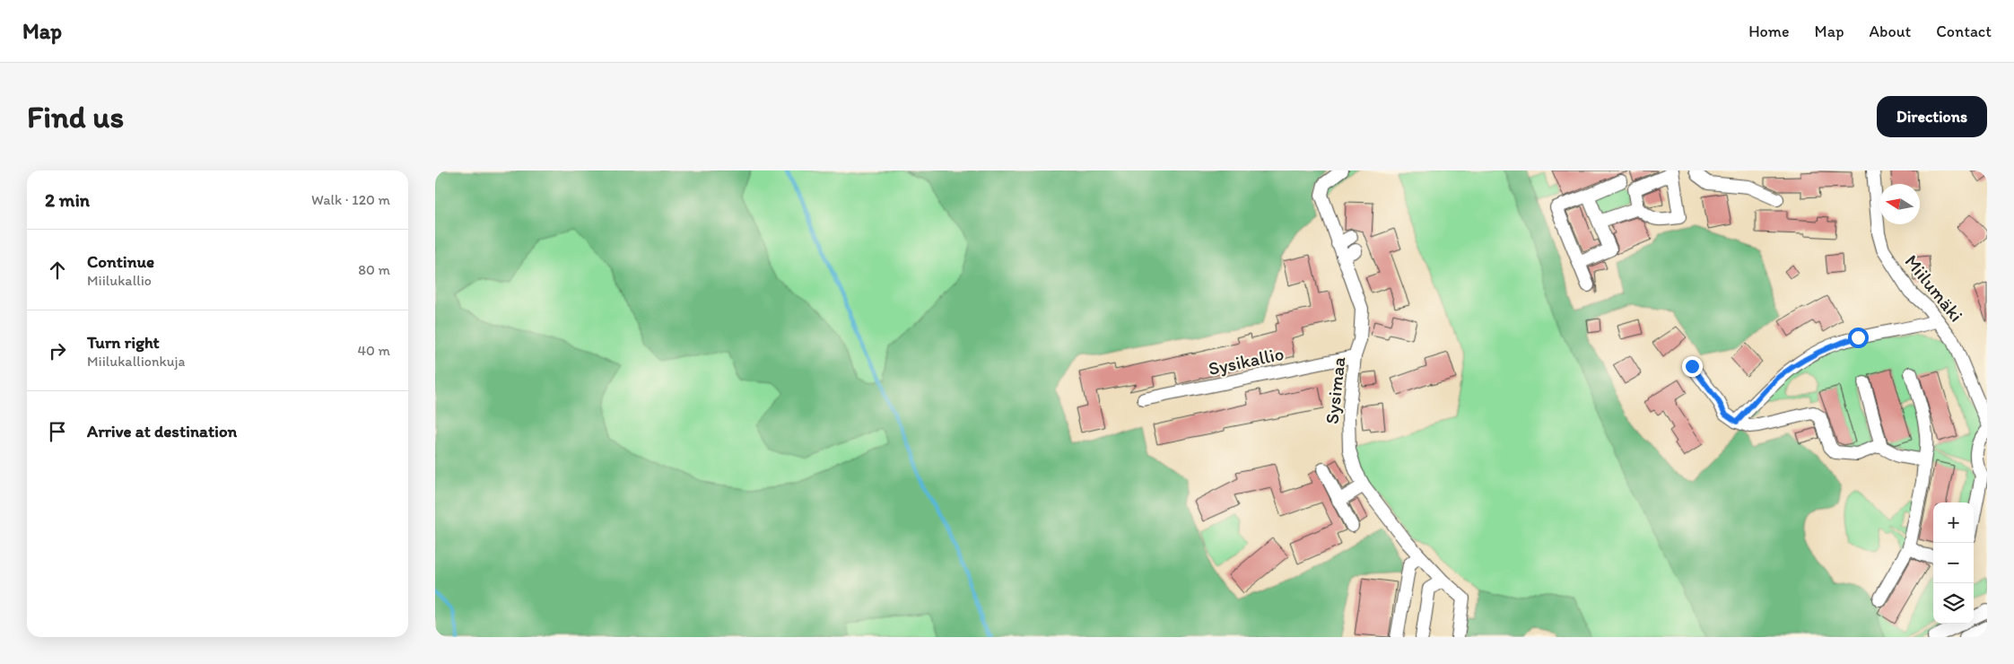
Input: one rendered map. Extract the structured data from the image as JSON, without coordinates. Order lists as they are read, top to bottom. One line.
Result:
{"streets":{"street":["Miilumäki","Sysikallio","Sysimaa"]},"crossings":[["Sysikallio","Sysimaa"]],"north":"left","page":{"header":"Map","nav":["Home","Map","About","Contact"],"buttons":"Directions","title":"Find us","heading":["2 min","Walk · 120 m"],"list":[["Continue","Miilukallio","80 m"],["Turn right","Miilukallionkuja","40 m"],"Arrive at destination"],"map_buttons":["+","−"]}}
